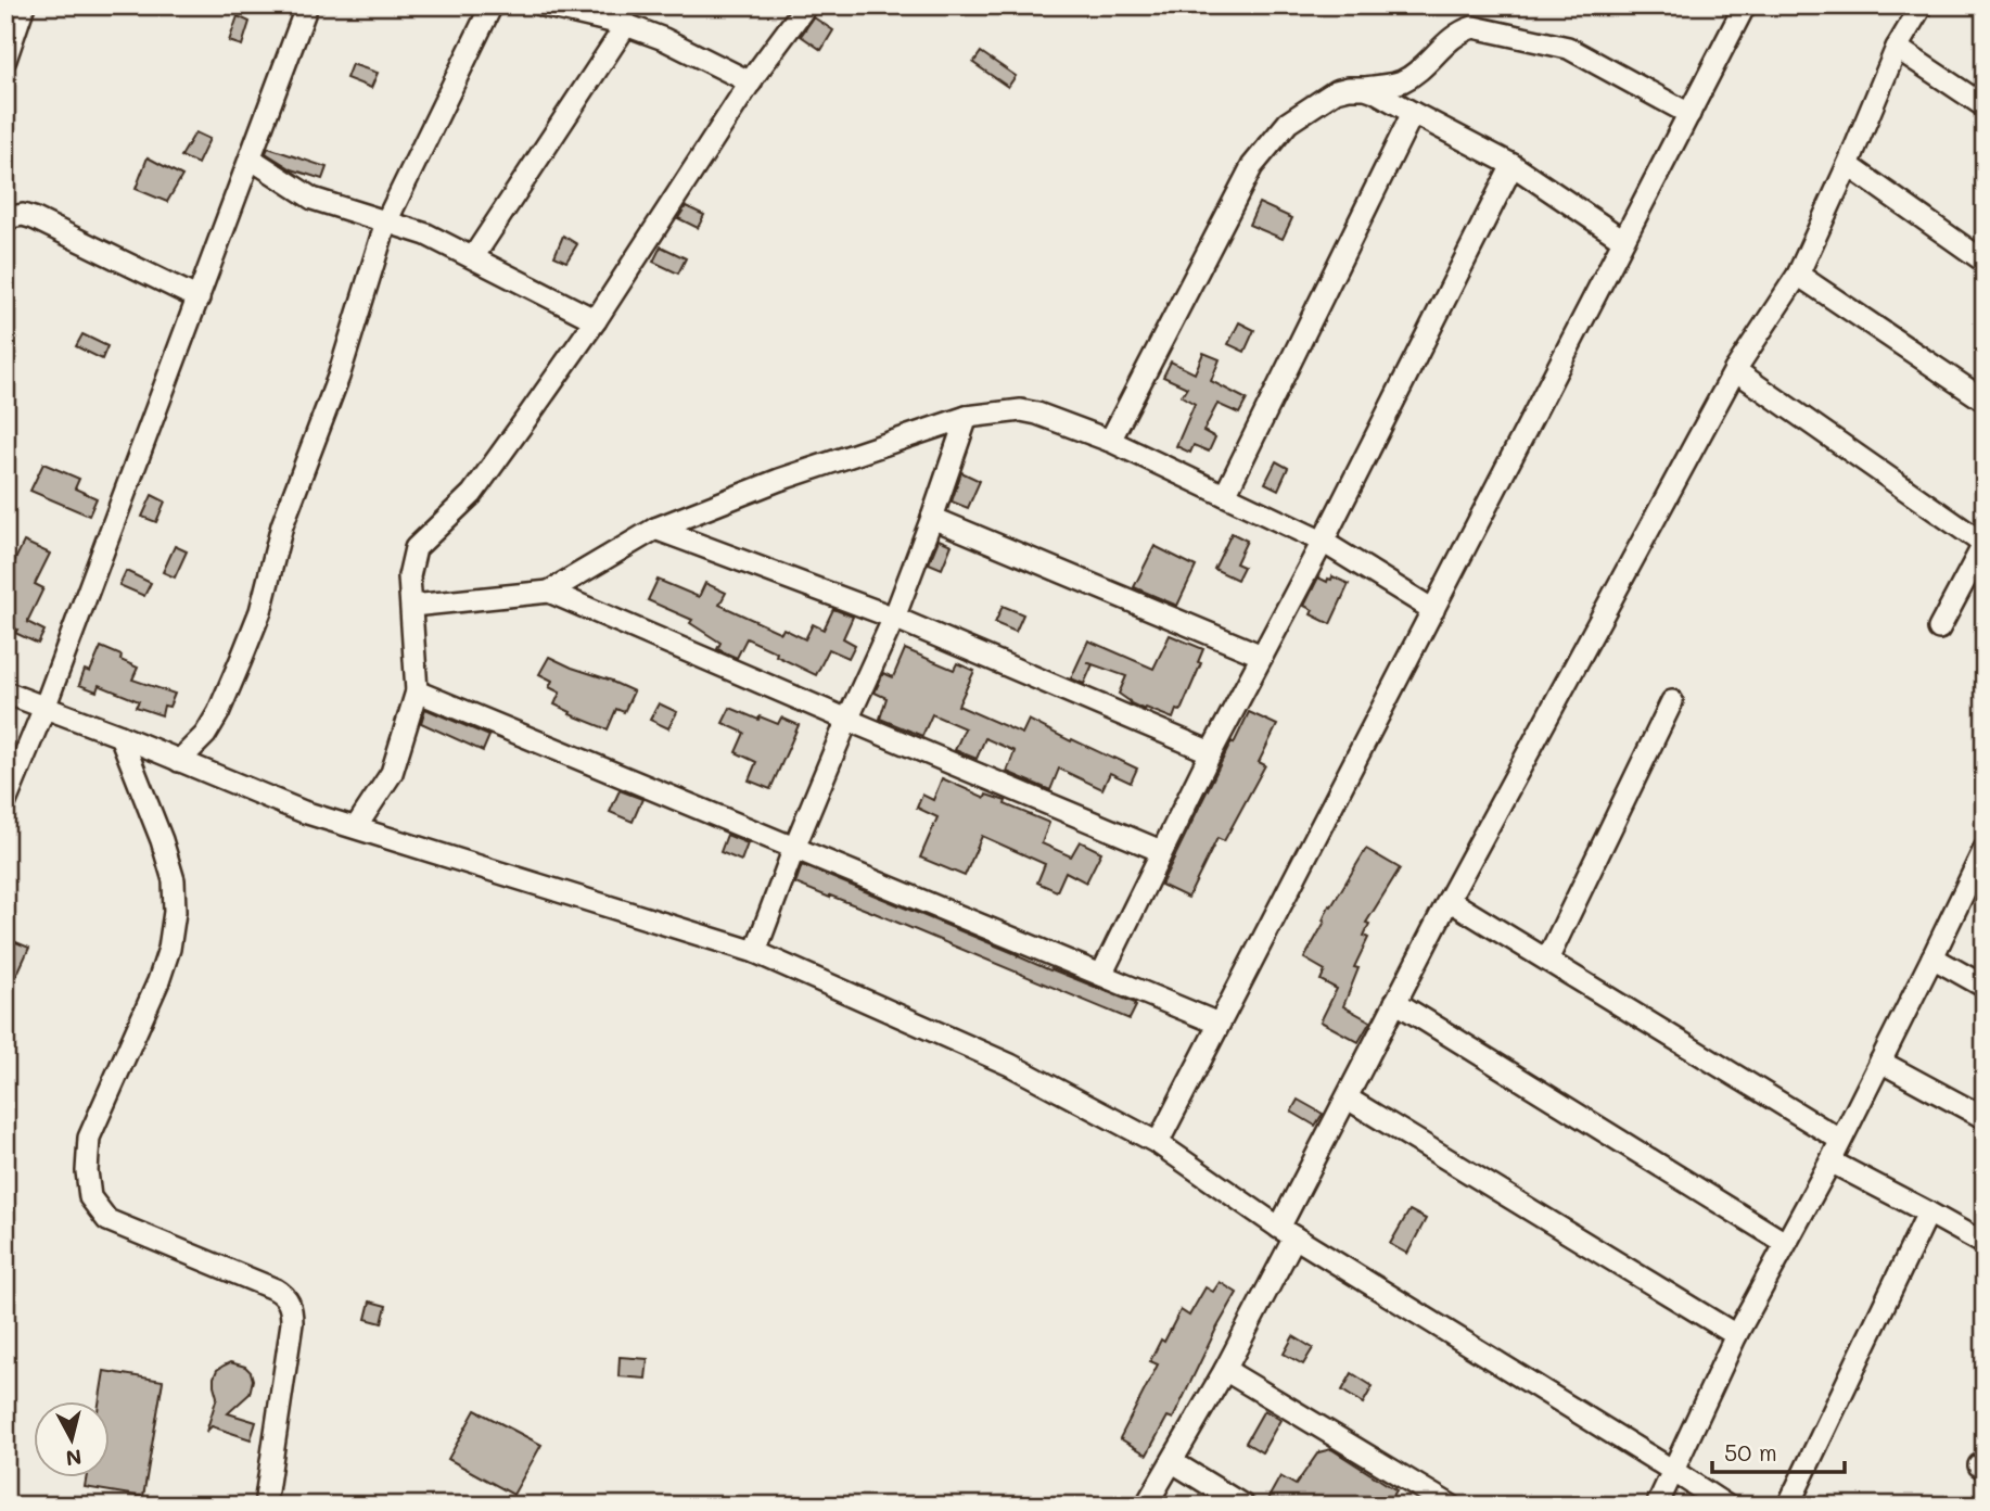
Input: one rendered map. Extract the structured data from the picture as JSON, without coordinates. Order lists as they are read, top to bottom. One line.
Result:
{"scale_bar":"50 m","north":"bottom"}
